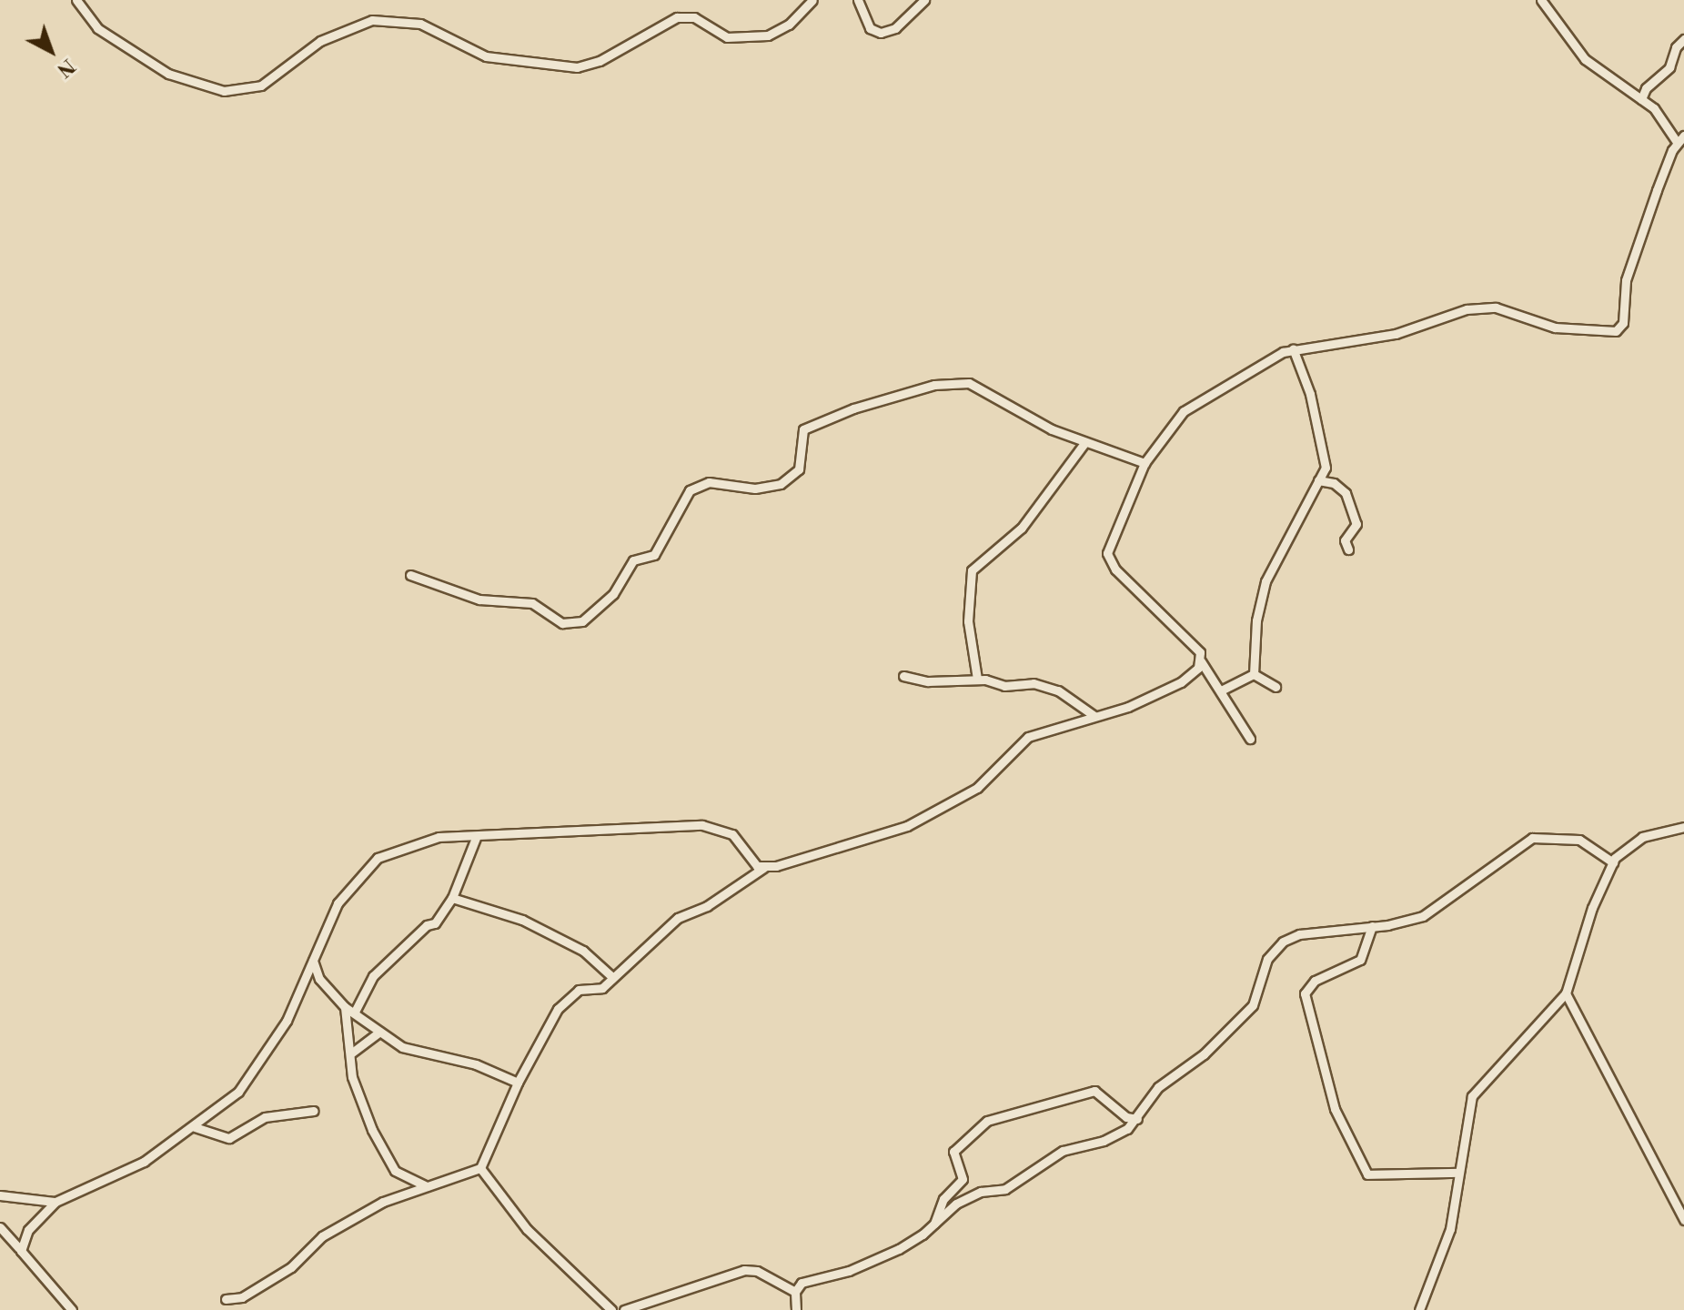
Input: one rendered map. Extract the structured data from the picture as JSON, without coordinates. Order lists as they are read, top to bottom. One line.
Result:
{"north":"bottom right"}
